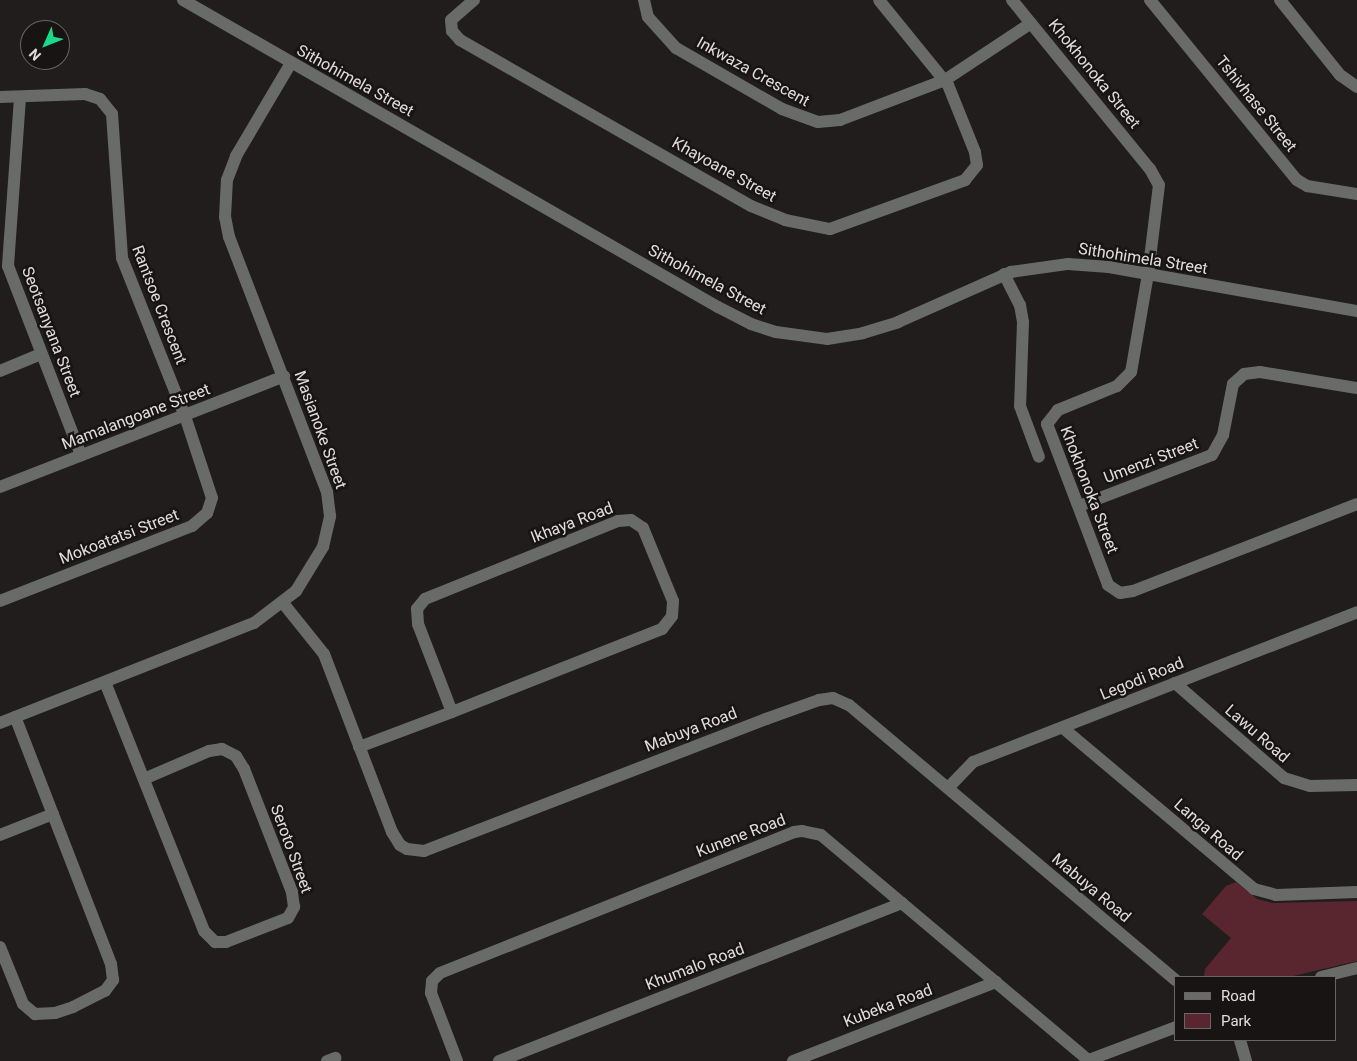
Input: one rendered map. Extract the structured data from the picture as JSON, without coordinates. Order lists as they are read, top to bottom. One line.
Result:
{"streets":{"street":["Inkwaza Crescent","Khokhonoka Street","Sithohimela Street","Tshivhase Street","Khayoane Street","Rantsoe Crescent","Seotsanyana Street","Mamalangoane Street","Masianoke Street","Umenzi Street","Ikhaya Road","Mokoatatsi Street","Legodi Road","Mabuya Road","Lawu Road","Langa Road","Kunene Road","Seroto Street","Khumalo Road","Kubeka Road"]},"crossings":[["Inkwaza Crescent","Khokhonoka Street"],["Inkwaza Crescent","Khayoane Street"],["Khokhonoka Street","Sithohimela Street"],["Khokhonoka Street","Umenzi Street"],["Sithohimela Street","Masianoke Street"],["Rantsoe Crescent","Seotsanyana Street"],["Rantsoe Crescent","Mamalangoane Street"],["Rantsoe Crescent","Mokoatatsi Street"],["Seotsanyana Street","Mamalangoane Street"],["Mamalangoane Street","Masianoke Street"],["Mamalangoane Street","Mokoatatsi Street"],["Masianoke Street","Mabuya Road"],["Masianoke Street","Seroto Street"],["Ikhaya Road","Mabuya Road"],["Legodi Road","Mabuya Road"],["Legodi Road","Lawu Road"],["Legodi Road","Langa Road"],["Kunene Road","Khumalo Road"],["Kunene Road","Kubeka Road"]],"legend":["Road","Park"],"north":"bottom left"}
